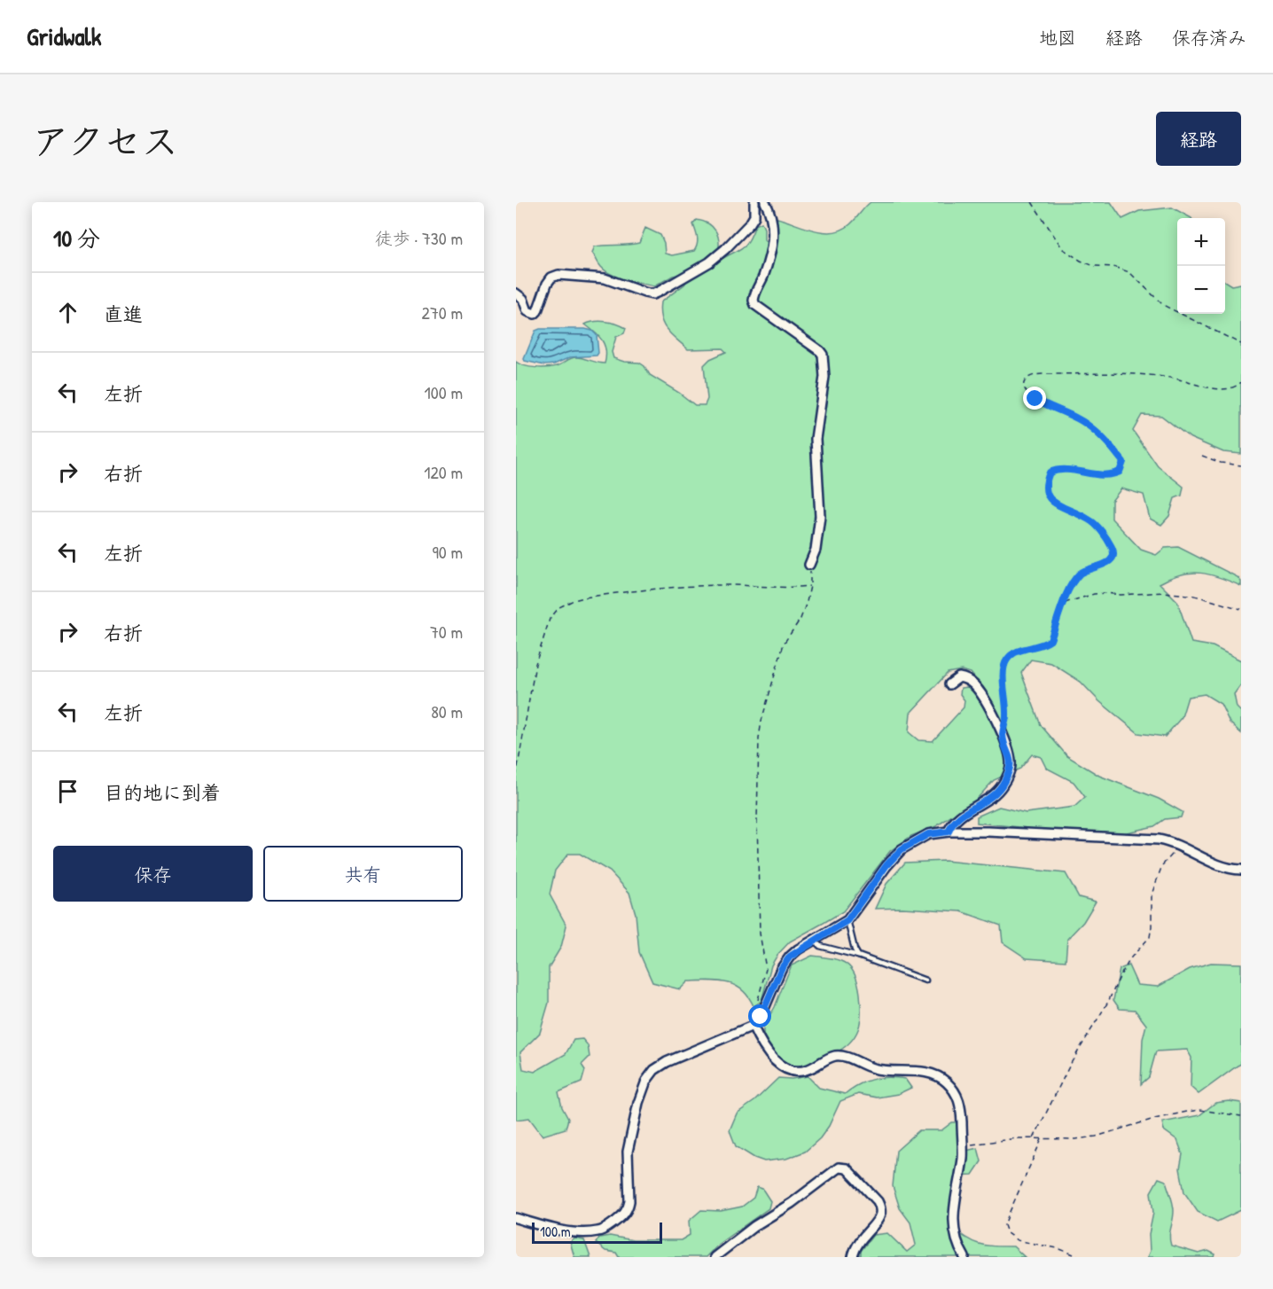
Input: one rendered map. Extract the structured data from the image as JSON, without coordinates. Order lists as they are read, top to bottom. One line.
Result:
{"scale_bar":"100 m","page":{"header":"Gridwalk","nav":["地図","経路","保存済み"],"title":"アクセス","buttons":["経路",["保存","共有"]],"heading":["10 分","徒歩 · 730 m"],"map_buttons":["+","−"],"list":[["直進","270 m"],["左折","100 m"],["右折","120 m"],["左折","90 m"],["右折","70 m"],["左折","80 m"],"目的地に到着"],"scale":"100 m"}}
